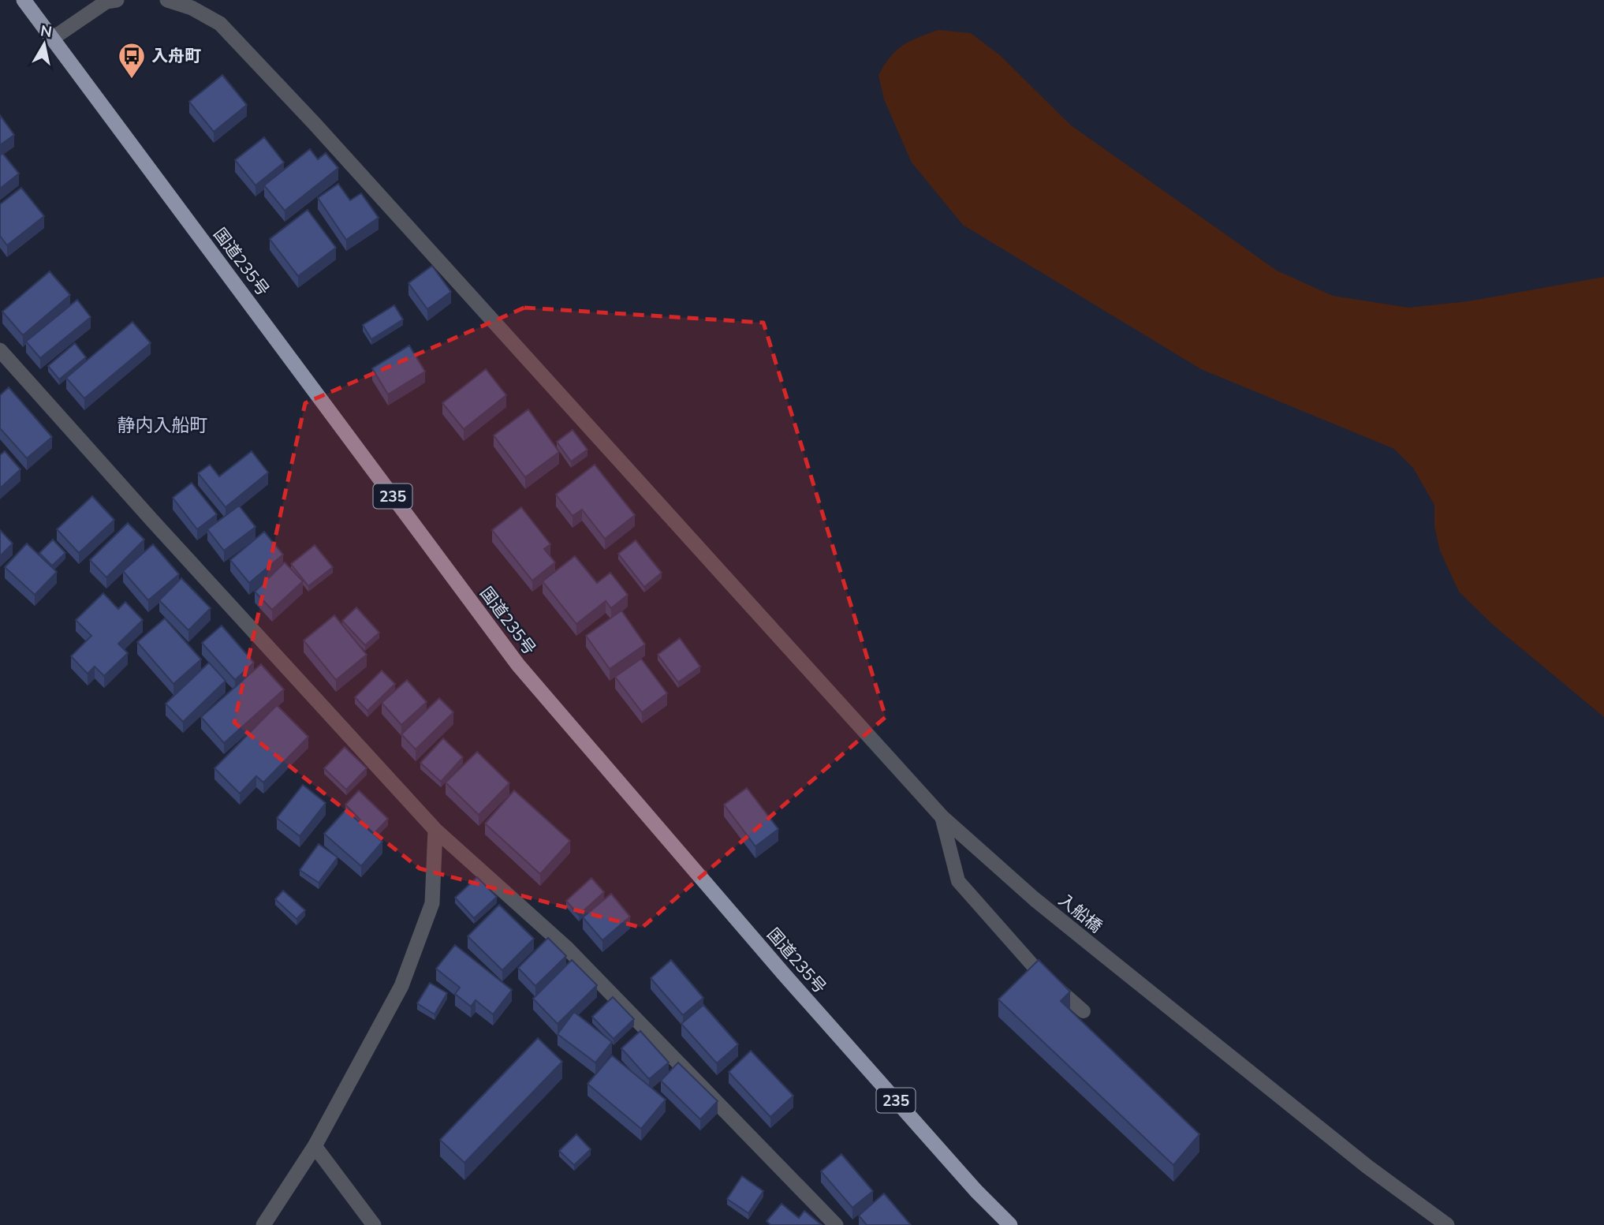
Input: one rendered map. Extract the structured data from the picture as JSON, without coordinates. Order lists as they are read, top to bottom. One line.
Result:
{"streets":{"highway":["国道235号","235"],"street":["入船橋"]},"districts":["静内入船町"],"places":{"bus stop":["入舟町"]},"north":"top"}
